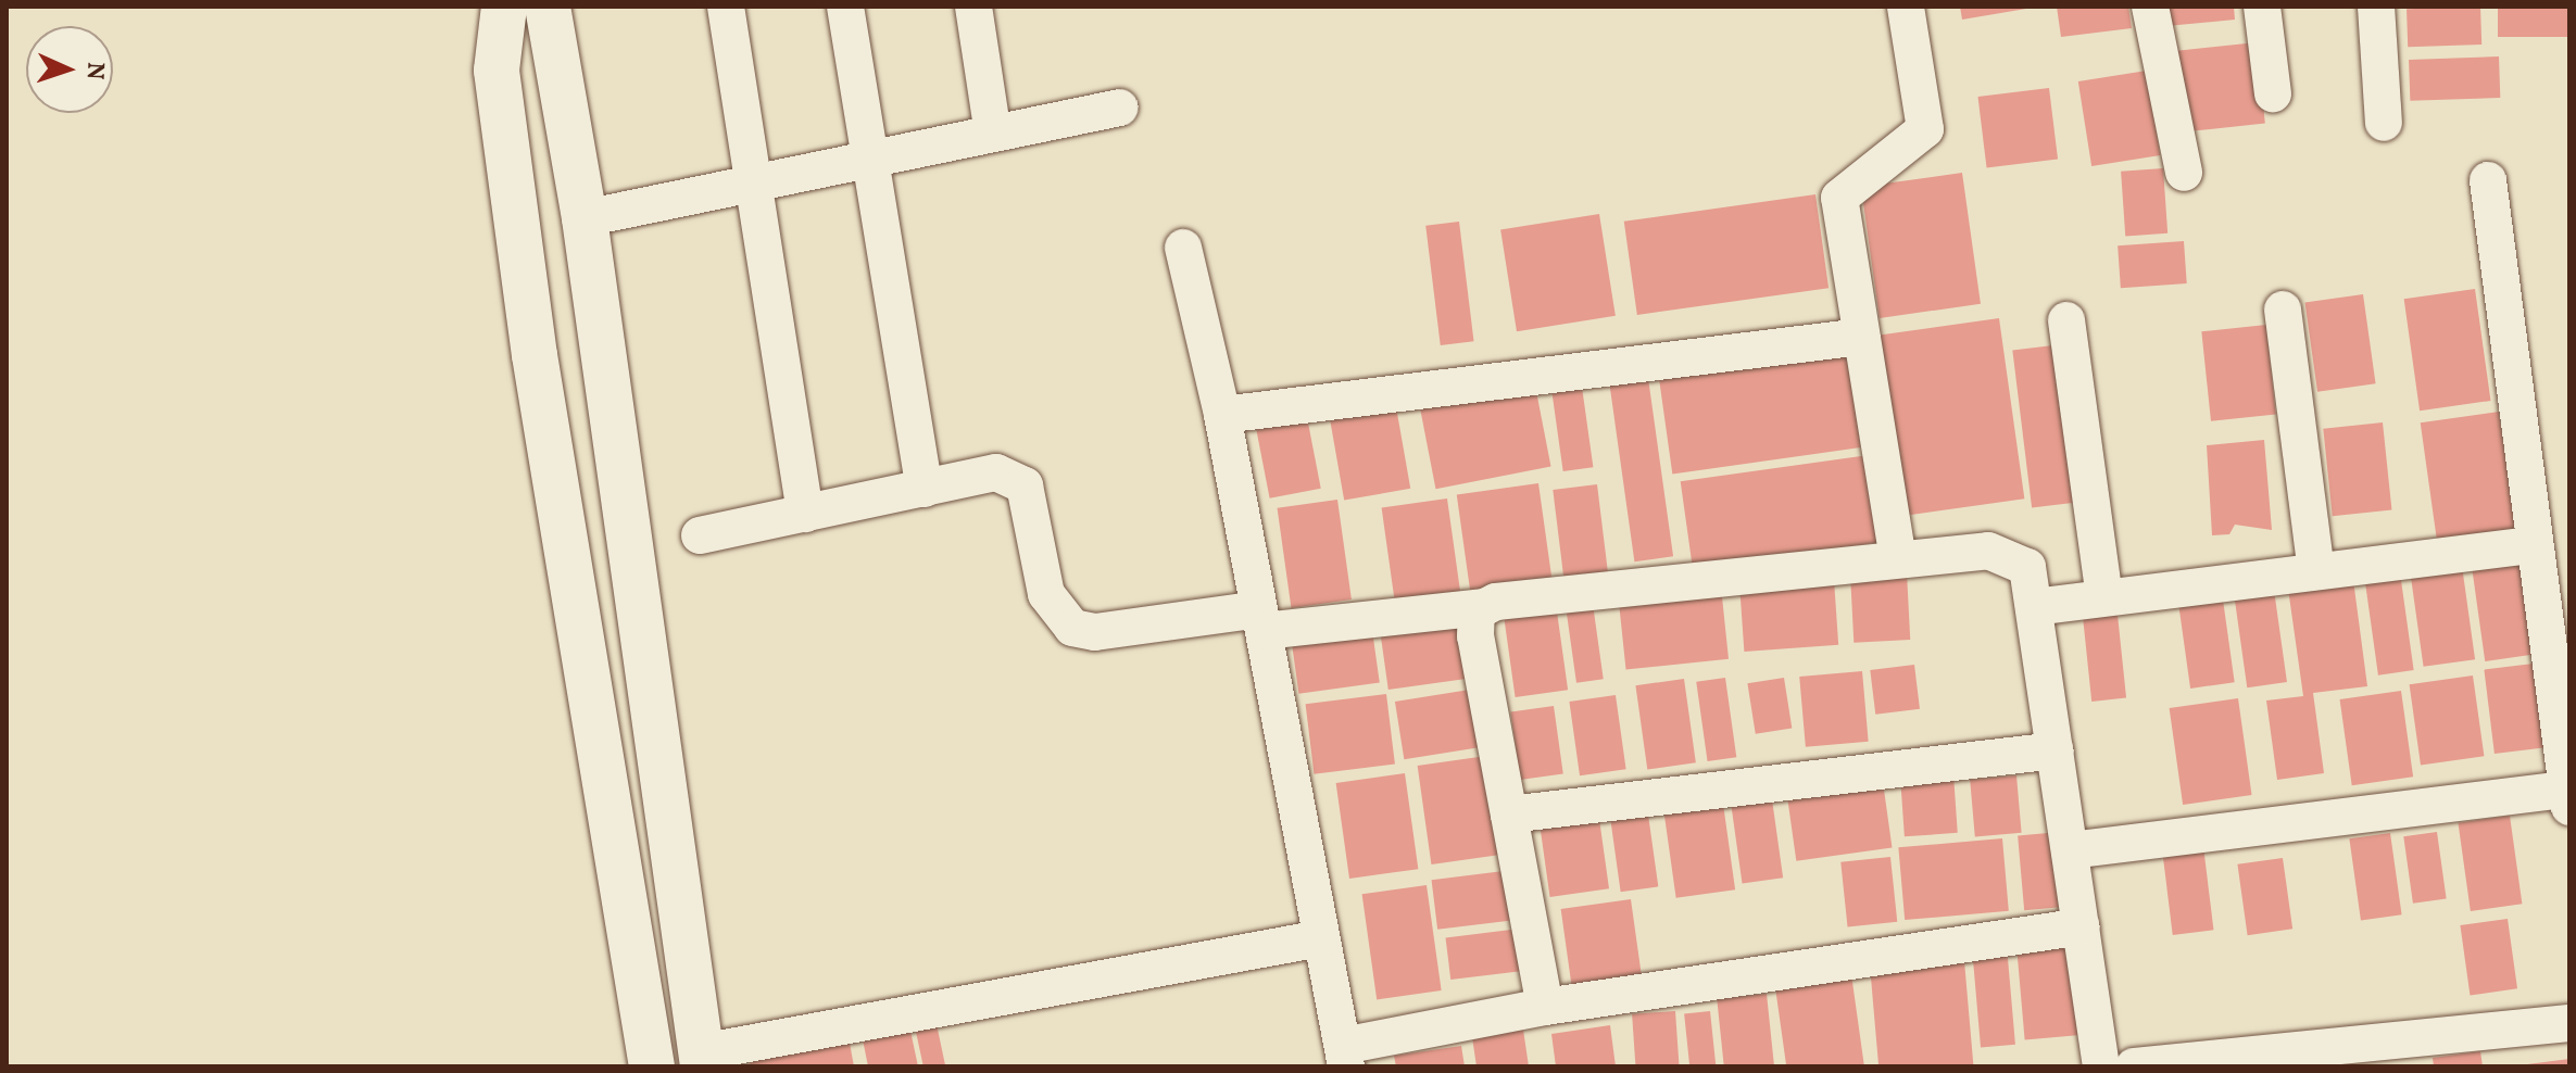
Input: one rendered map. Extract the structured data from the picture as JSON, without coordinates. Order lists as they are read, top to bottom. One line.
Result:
{"north":"right"}
